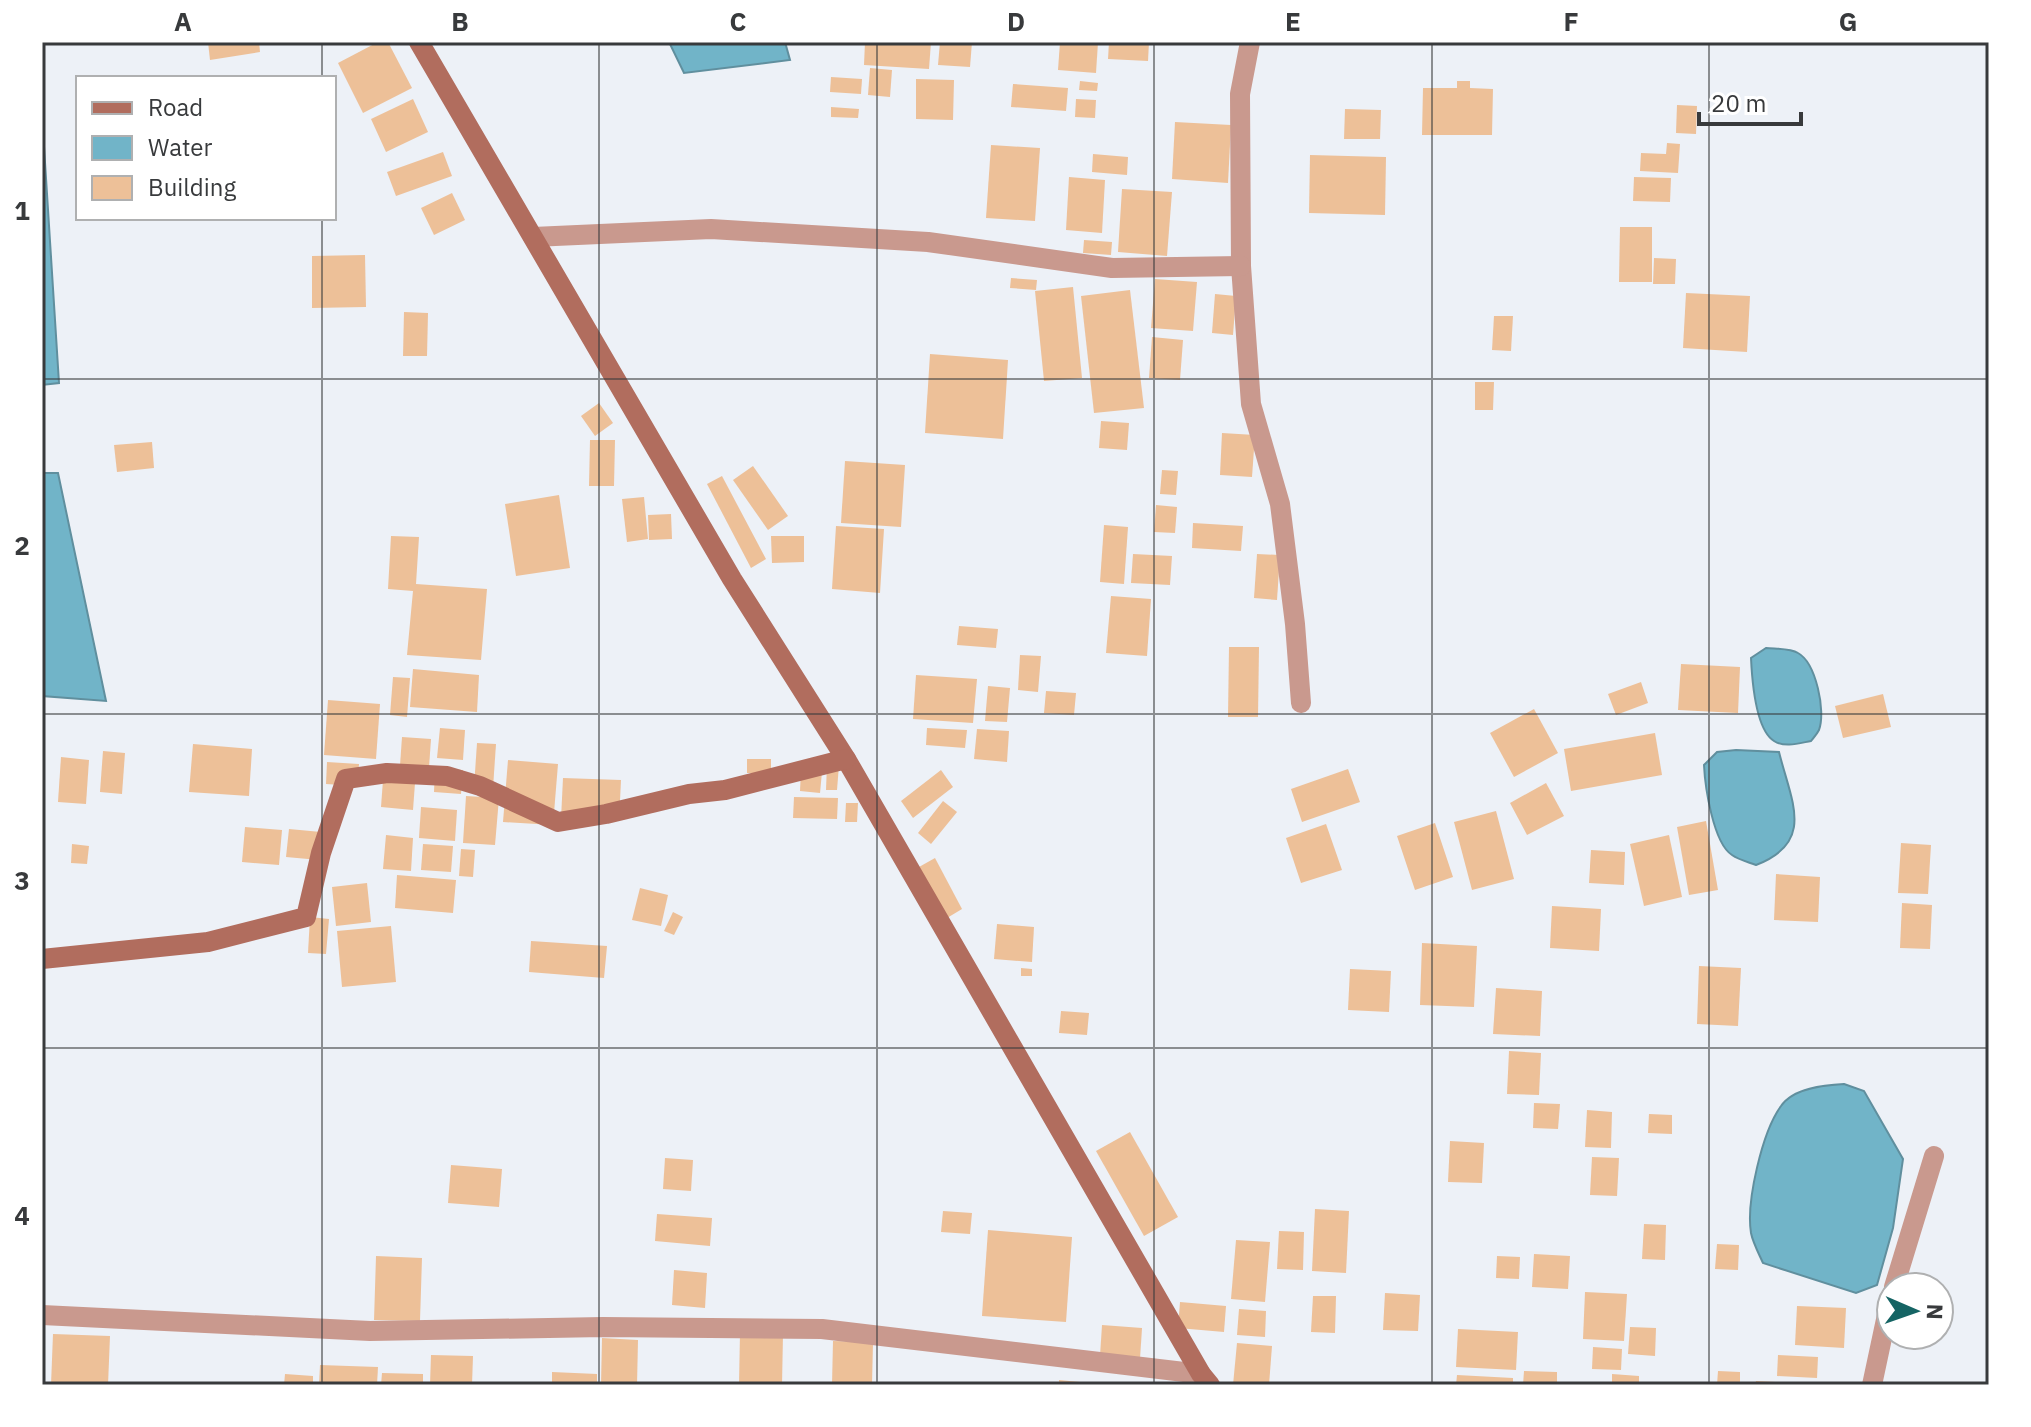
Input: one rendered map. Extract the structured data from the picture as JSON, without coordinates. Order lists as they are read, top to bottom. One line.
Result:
{"legend":["Road","Water","Building"],"scale_bar":"20 m","north":"right","grid":{"columns":["A","B","C","D","E","F","G"],"rows":["1","2","3","4"]}}
